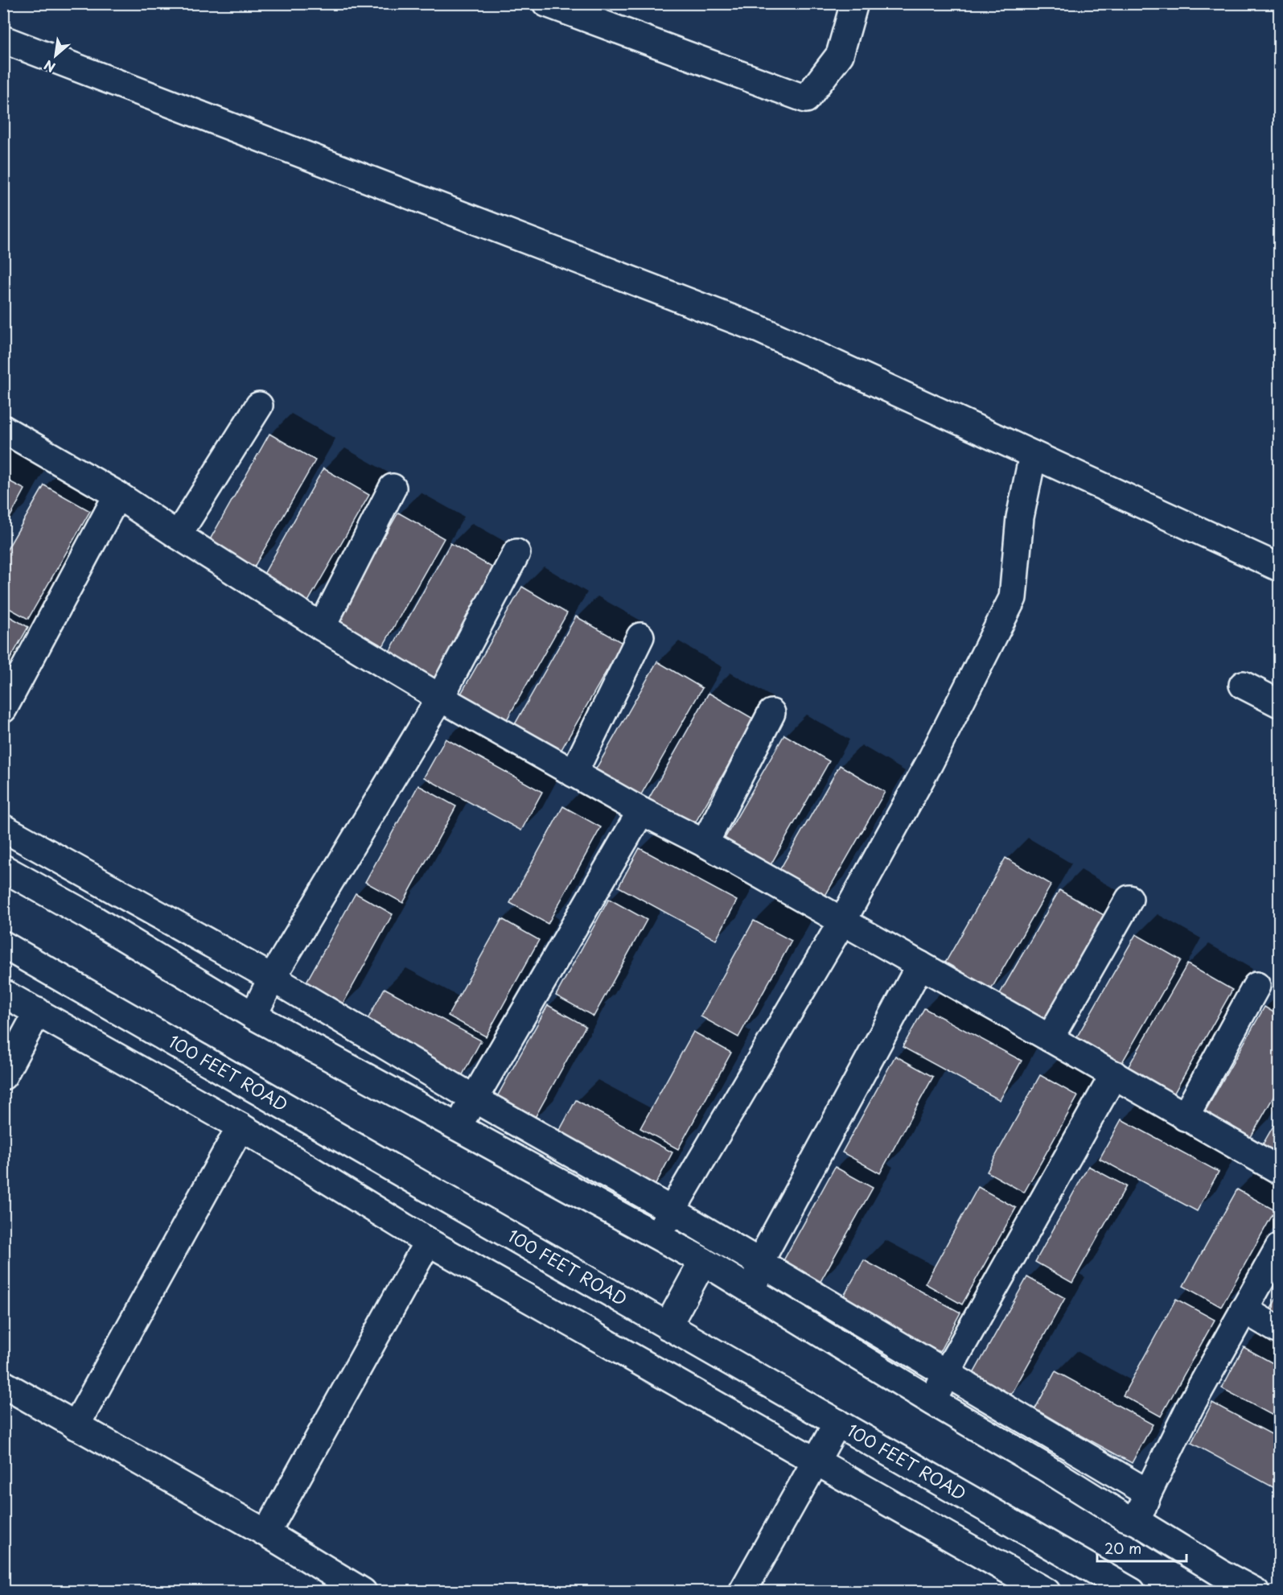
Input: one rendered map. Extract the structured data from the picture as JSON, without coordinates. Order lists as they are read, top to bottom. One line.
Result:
{"streets":{"street":["100 FEET ROAD"]},"scale_bar":"20 m","north":"bottom left"}
